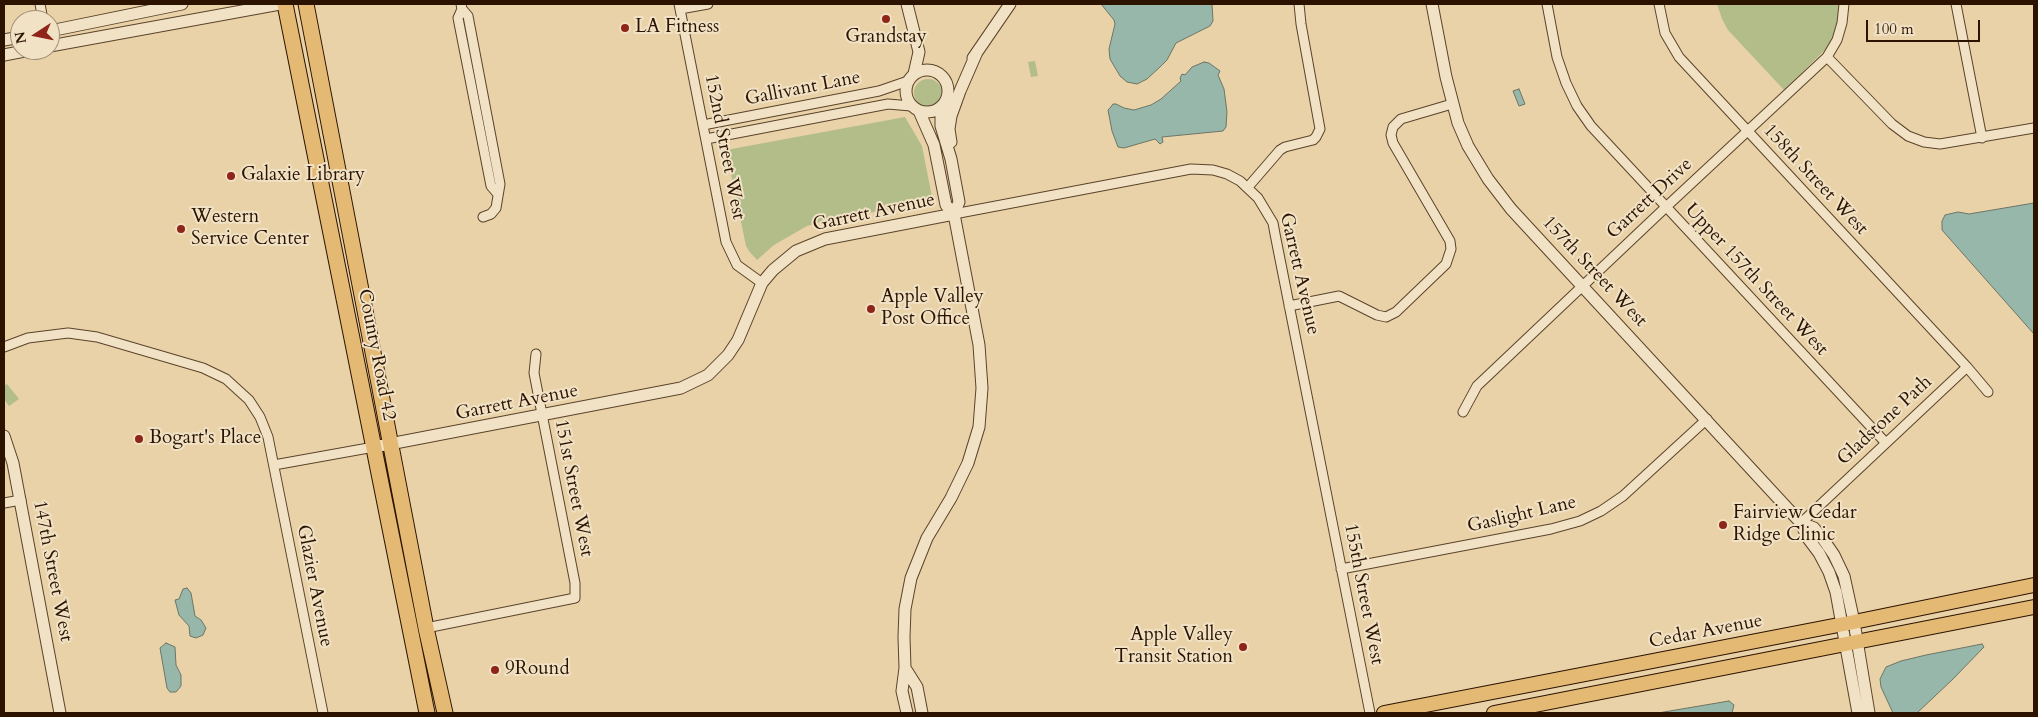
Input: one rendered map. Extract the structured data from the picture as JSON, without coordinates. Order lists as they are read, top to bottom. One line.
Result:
{"streets":{"highway":["County Road 42"],"main road":["Cedar Avenue"],"street":["Gallivant Lane","152nd Street West","158th Street West","Garrett Drive","Garrett Avenue","157th Street West","Upper 157th Street West","Gladstone Path","151st Street West","Gaslight Lane","147th Street West","Glazier Avenue","155th Street West"]},"crossings":[["Gallivant Lane","152nd Street West"],["152nd Street West","Garrett Avenue"],["158th Street West","Garrett Drive"],["158th Street West","Gladstone Path"],["Garrett Drive","157th Street West"],["Garrett Drive","Upper 157th Street West"],["Garrett Avenue","County Road 42"],["Garrett Avenue","151st Street West"],["Garrett Avenue","Glazier Avenue"],["Garrett Avenue","155th Street West"],["157th Street West","Gladstone Path"],["157th Street West","Gaslight Lane"],["157th Street West","Cedar Avenue"],["Upper 157th Street West","Gladstone Path"],["County Road 42","151st Street West"],["Gaslight Lane","155th Street West"]],"places":["Grandstay","LA Fitness","Galaxie Library","Western Service Center","Apple Valley Post Office","Bogart's Place","Fairview Cedar Ridge Clinic","Apple Valley Transit Station","9Round"],"scale_bar":"100 m","north":"left"}
